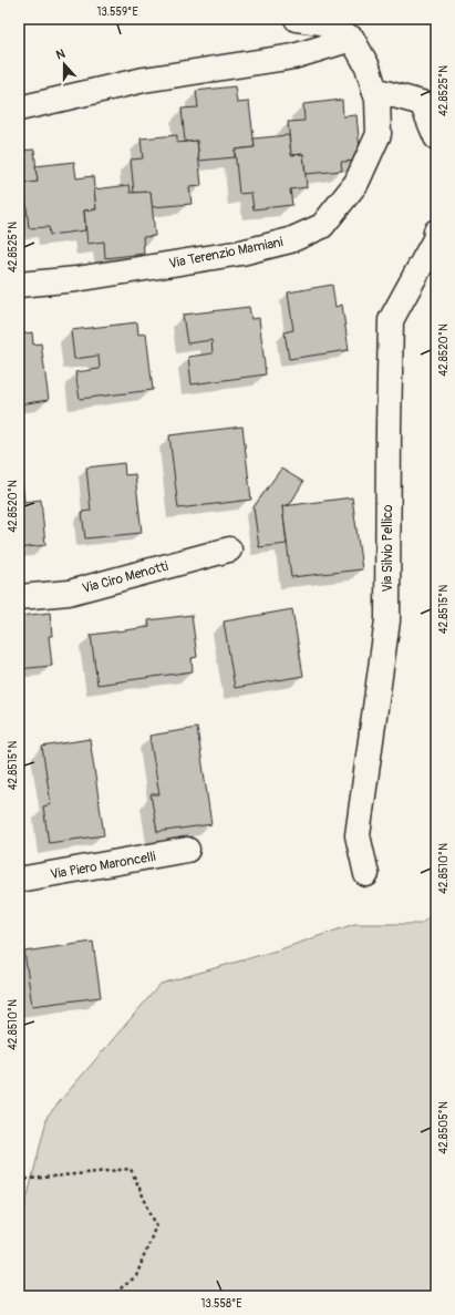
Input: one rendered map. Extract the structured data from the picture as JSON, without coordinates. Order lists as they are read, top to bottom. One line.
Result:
{"streets":{"street":["Via Terenzio Mamiani","Via Silvio Pellico","Via Ciro Menotti","Via Piero Maroncelli"]},"north":"top","coordinates":["13.559°E","42.8525°N","42.8520°N","42.8515°N","42.8510°N","42.8505°N","13.558°E"]}
